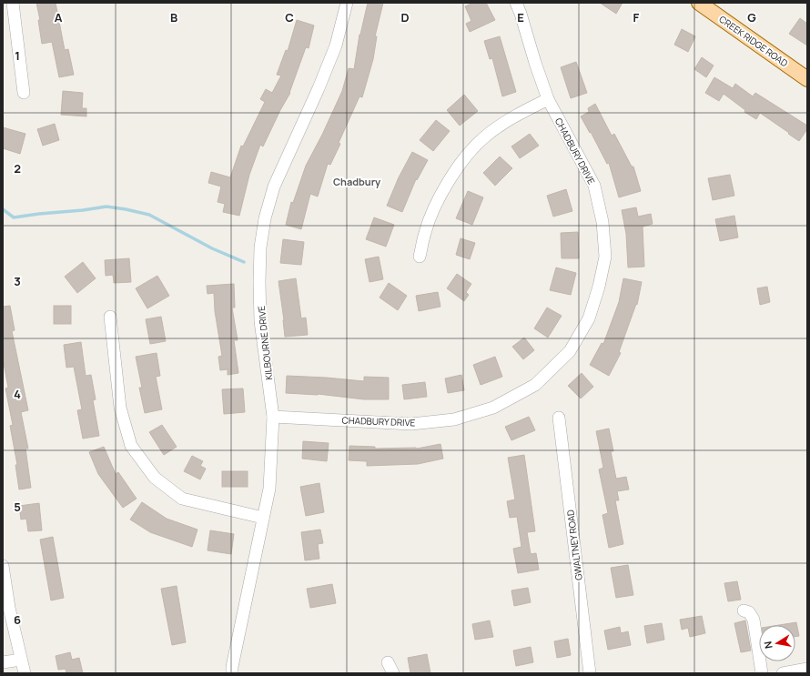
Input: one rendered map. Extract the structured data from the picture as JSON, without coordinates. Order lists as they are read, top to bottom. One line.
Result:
{"streets":{"main road":["CREEK RIDGE ROAD"],"street":["CHADBURY DRIVE","KILBOURNE DRIVE","GWALTNEY ROAD"]},"crossings":[["CHADBURY DRIVE","KILBOURNE DRIVE"]],"districts":["Chadbury"],"north":"left","grid":{"columns":["A","B","C","D","E","F","G"],"rows":["1","2","3","4","5","6"]}}
